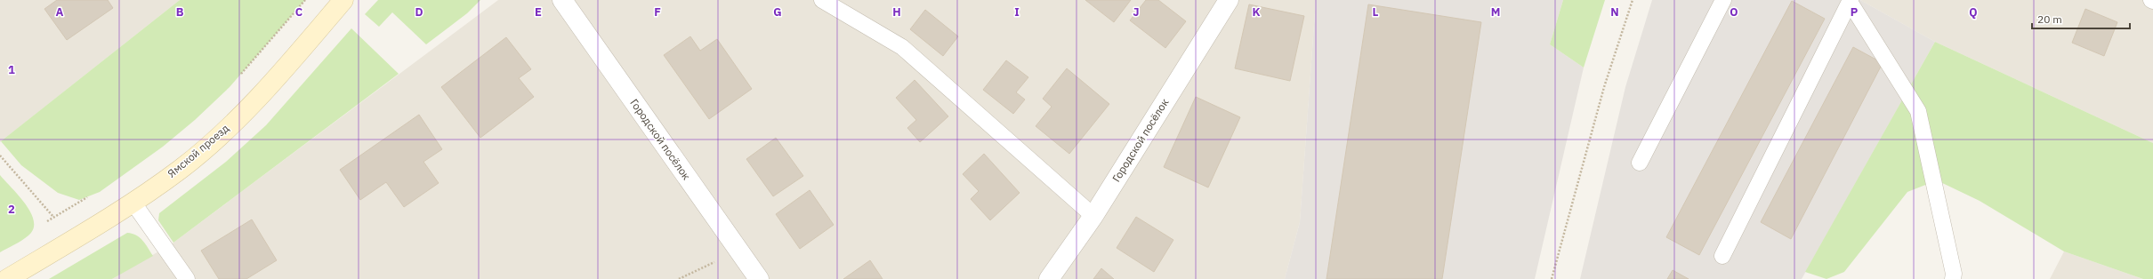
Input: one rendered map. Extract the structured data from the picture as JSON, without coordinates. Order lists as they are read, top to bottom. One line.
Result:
{"streets":{"main road":["Ямской проезд"],"street":["Городской посёлок"]},"scale_bar":"20 m","grid":{"columns":["A","B","C","D","E","F","G","H","I","J","K","L","M","N","O","P","Q"],"rows":["1","2"]}}
